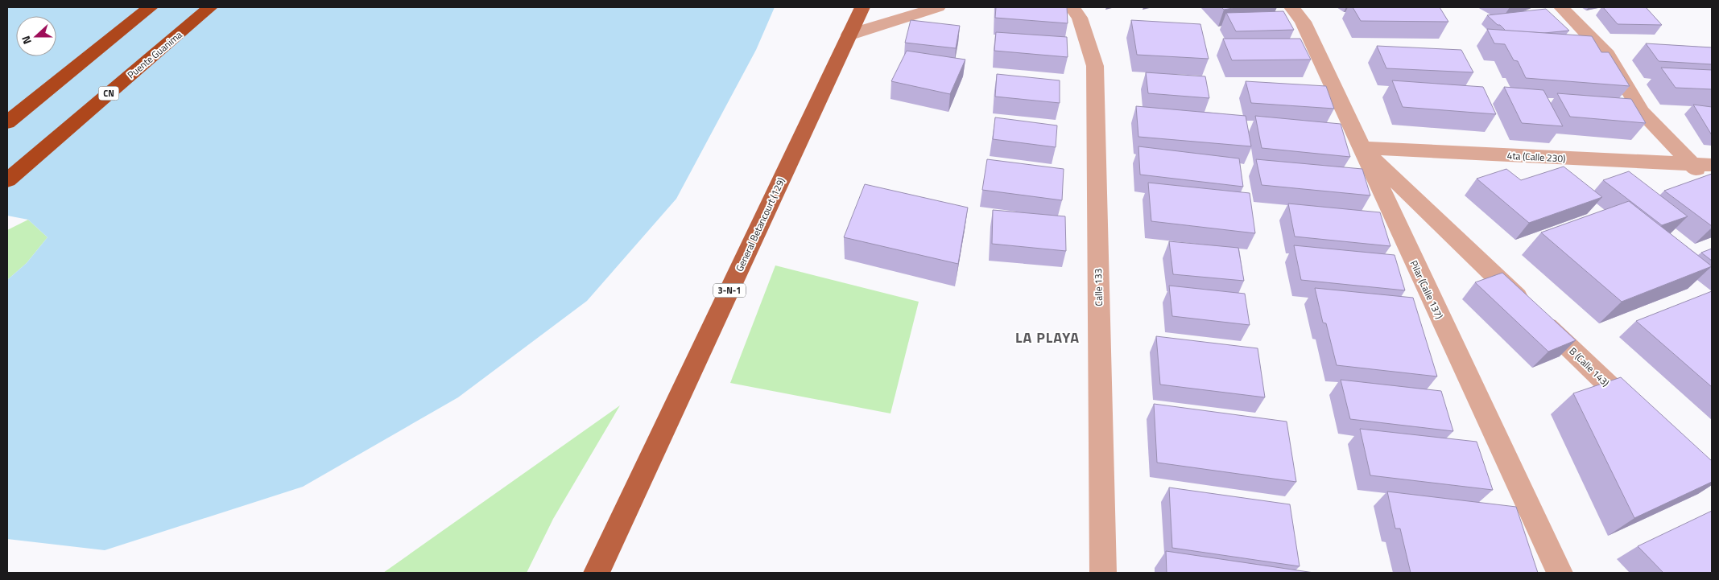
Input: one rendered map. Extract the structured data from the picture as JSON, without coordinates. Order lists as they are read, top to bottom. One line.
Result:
{"streets":{"highway":["Puente Guanima","CN"],"main road":["General Betancourt (129)","3-N-1"],"street":["4ta (Calle 230)","Calle 133","Pilar (Calle 137)","B (Calle 143)"]},"crossings":[["4ta (Calle 230)","Pilar (Calle 137)"],["4ta (Calle 230)","B (Calle 143)"],["Pilar (Calle 137)","B (Calle 143)"]],"districts":["LA PLAYA"],"north":"left"}
